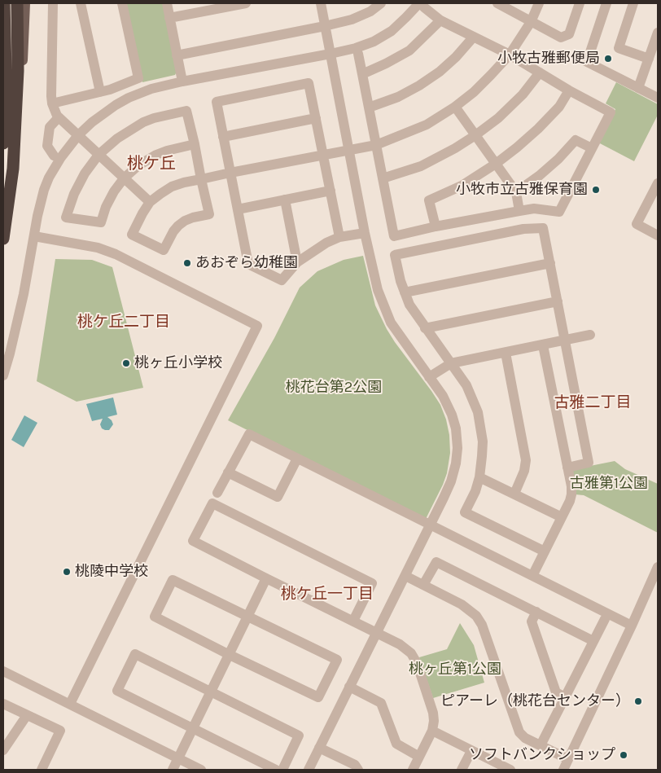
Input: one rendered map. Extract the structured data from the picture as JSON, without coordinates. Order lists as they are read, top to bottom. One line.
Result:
{"districts":["桃ケ丘","桃ケ丘二丁目","古雅二丁目","桃ケ丘一丁目"],"parks":["桃花台第2公園","古雅第1公園","桃ヶ丘第1公園"],"places":["小牧古雅郵便局","小牧市立古雅保育園","あおぞら幼稚園","桃ヶ丘小学校","桃陵中学校","ピアーレ（桃花台センター）","ソフトバンクショップ"]}
